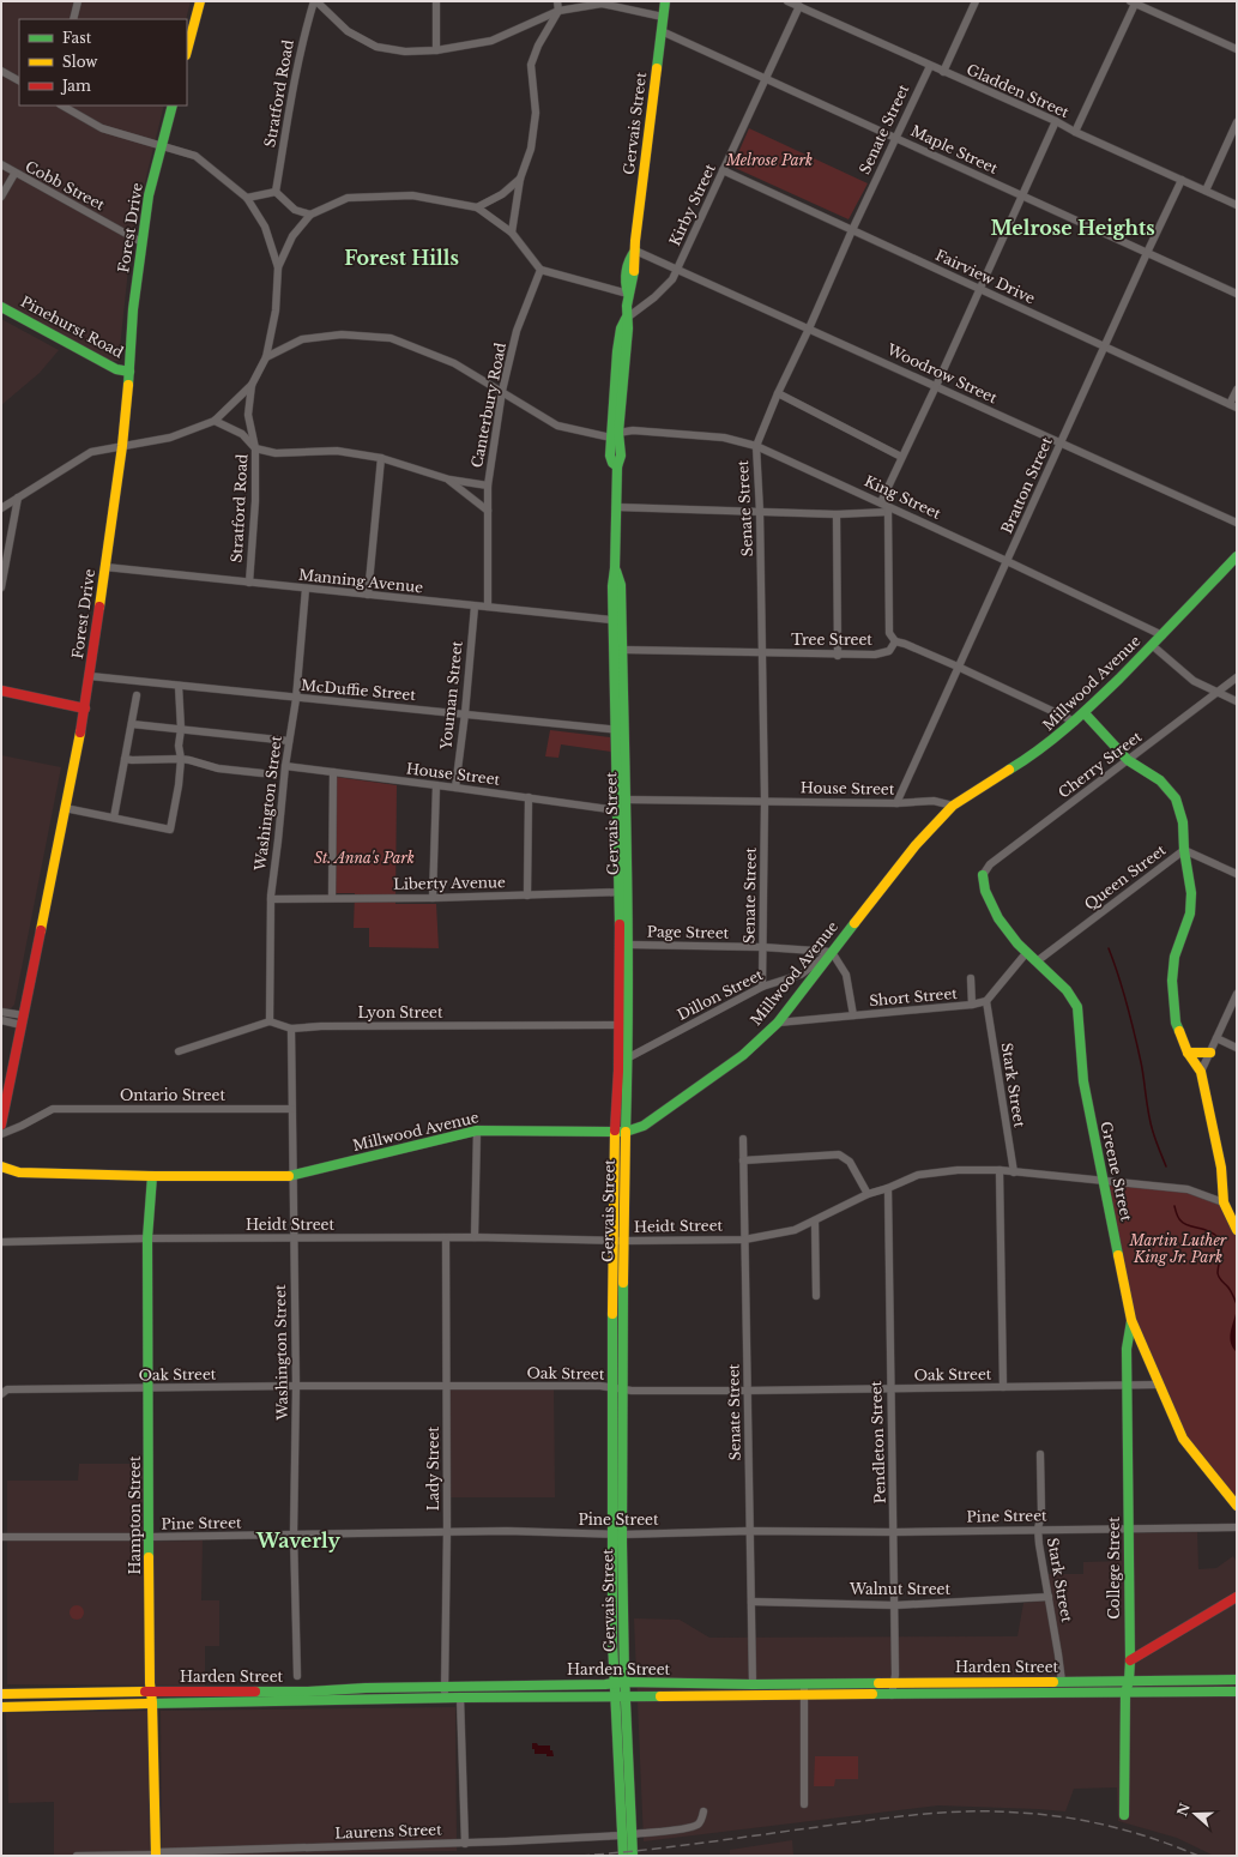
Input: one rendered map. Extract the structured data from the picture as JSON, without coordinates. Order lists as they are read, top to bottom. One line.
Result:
{"streets":{"main road":["Gervais Street","Forest Drive","Pinehurst Road","Millwood Avenue","Greene Street","Hampton Street","College Street","Harden Street"],"street":["Gladden Street","Stratford Road","Senate Street","Maple Street","Cobb Street","Kirby Street","Fairview Drive","Woodrow Street","Canterbury Road","Bratton Street","King Street","Manning Avenue","Tree Street","McDuffie Street","Youman Street","Cherry Street","House Street","Washington Street","Queen Street","Liberty Avenue","Page Street","Dillon Street","Short Street","Lyon Street","Stark Street","Ontario Street","Heidt Street","Oak Street","Pendleton Street","Lady Street","Pine Street","Walnut Street","Laurens Street"]},"crossings":[["Gladden Street","Senate Street"],["Gladden Street","Kirby Street"],["Gladden Street","Bratton Street"],["Stratford Road","King Street"],["Stratford Road","Manning Avenue"],["Gervais Street","Maple Street"],["Gervais Street","Kirby Street"],["Gervais Street","Woodrow Street"],["Gervais Street","King Street"],["Gervais Street","Manning Avenue"],["Gervais Street","Tree Street"],["Gervais Street","Millwood Avenue"],["Gervais Street","McDuffie Street"],["Gervais Street","House Street"],["Gervais Street","Liberty Avenue"],["Gervais Street","Page Street"],["Gervais Street","Dillon Street"],["Gervais Street","Lyon Street"],["Gervais Street","Heidt Street"],["Gervais Street","Oak Street"],["Gervais Street","Pine Street"],["Gervais Street","Harden Street"],["Gervais Street","Laurens Street"],["Senate Street","Maple Street"],["Senate Street","Fairview Drive"],["Senate Street","Woodrow Street"],["Senate Street","King Street"],["Senate Street","Tree Street"],["Senate Street","House Street"],["Senate Street","Page Street"],["Senate Street","Dillon Street"],["Senate Street","Heidt Street"],["Senate Street","Oak Street"],["Senate Street","Pine Street"],["Senate Street","Walnut Street"],["Senate Street","Harden Street"],["Maple Street","Kirby Street"],["Maple Street","Bratton Street"],["Cobb Street","Forest Drive"],["Kirby Street","Fairview Drive"],["Kirby Street","Woodrow Street"],["Forest Drive","Pinehurst Road"],["Forest Drive","Manning Avenue"],["Forest Drive","McDuffie Street"],["Fairview Drive","Bratton Street"],["Woodrow Street","Bratton Street"],["Canterbury Road","King Street"],["Canterbury Road","Manning Avenue"],["Bratton Street","King Street"],["Bratton Street","House Street"],["King Street","Millwood Avenue"],["Manning Avenue","Youman Street"],["Manning Avenue","Washington Street"],["Millwood Avenue","House Street"],["Millwood Avenue","Washington Street"],["Millwood Avenue","Page Street"],["Millwood Avenue","Dillon Street"],["Millwood Avenue","Short Street"],["Millwood Avenue","Hampton Street"],["McDuffie Street","Youman Street"],["McDuffie Street","Washington Street"],["Youman Street","House Street"],["Cherry Street","Greene Street"],["House Street","Washington Street"],["Washington Street","Liberty Avenue"],["Washington Street","Lyon Street"],["Washington Street","Ontario Street"],["Washington Street","Heidt Street"],["Washington Street","Oak Street"],["Washington Street","Pine Street"],["Queen Street","Greene Street"],["Page Street","Dillon Street"],["Short Street","Stark Street"],["Stark Street","Heidt Street"],["Stark Street","Pine Street"],["Stark Street","Walnut Street"],["Stark Street","Harden Street"],["Greene Street","Heidt Street"],["Greene Street","Oak Street"],["Greene Street","College Street"],["Heidt Street","Pendleton Street"],["Heidt Street","Lady Street"],["Heidt Street","Hampton Street"],["Oak Street","Pendleton Street"],["Oak Street","Lady Street"],["Oak Street","Hampton Street"],["Oak Street","College Street"],["Pendleton Street","Pine Street"],["Pendleton Street","Walnut Street"],["Pendleton Street","Harden Street"],["Lady Street","Pine Street"],["Lady Street","Harden Street"],["Hampton Street","Pine Street"],["Hampton Street","Harden Street"],["Hampton Street","Laurens Street"],["Pine Street","College Street"],["College Street","Harden Street"]],"districts":["Melrose Heights","Forest Hills","Waverly"],"parks":["Melrose Park","St. Anna's Park","Martin Luther King Jr. Park"],"legend":["Fast","Slow","Jam"],"north":"left"}
